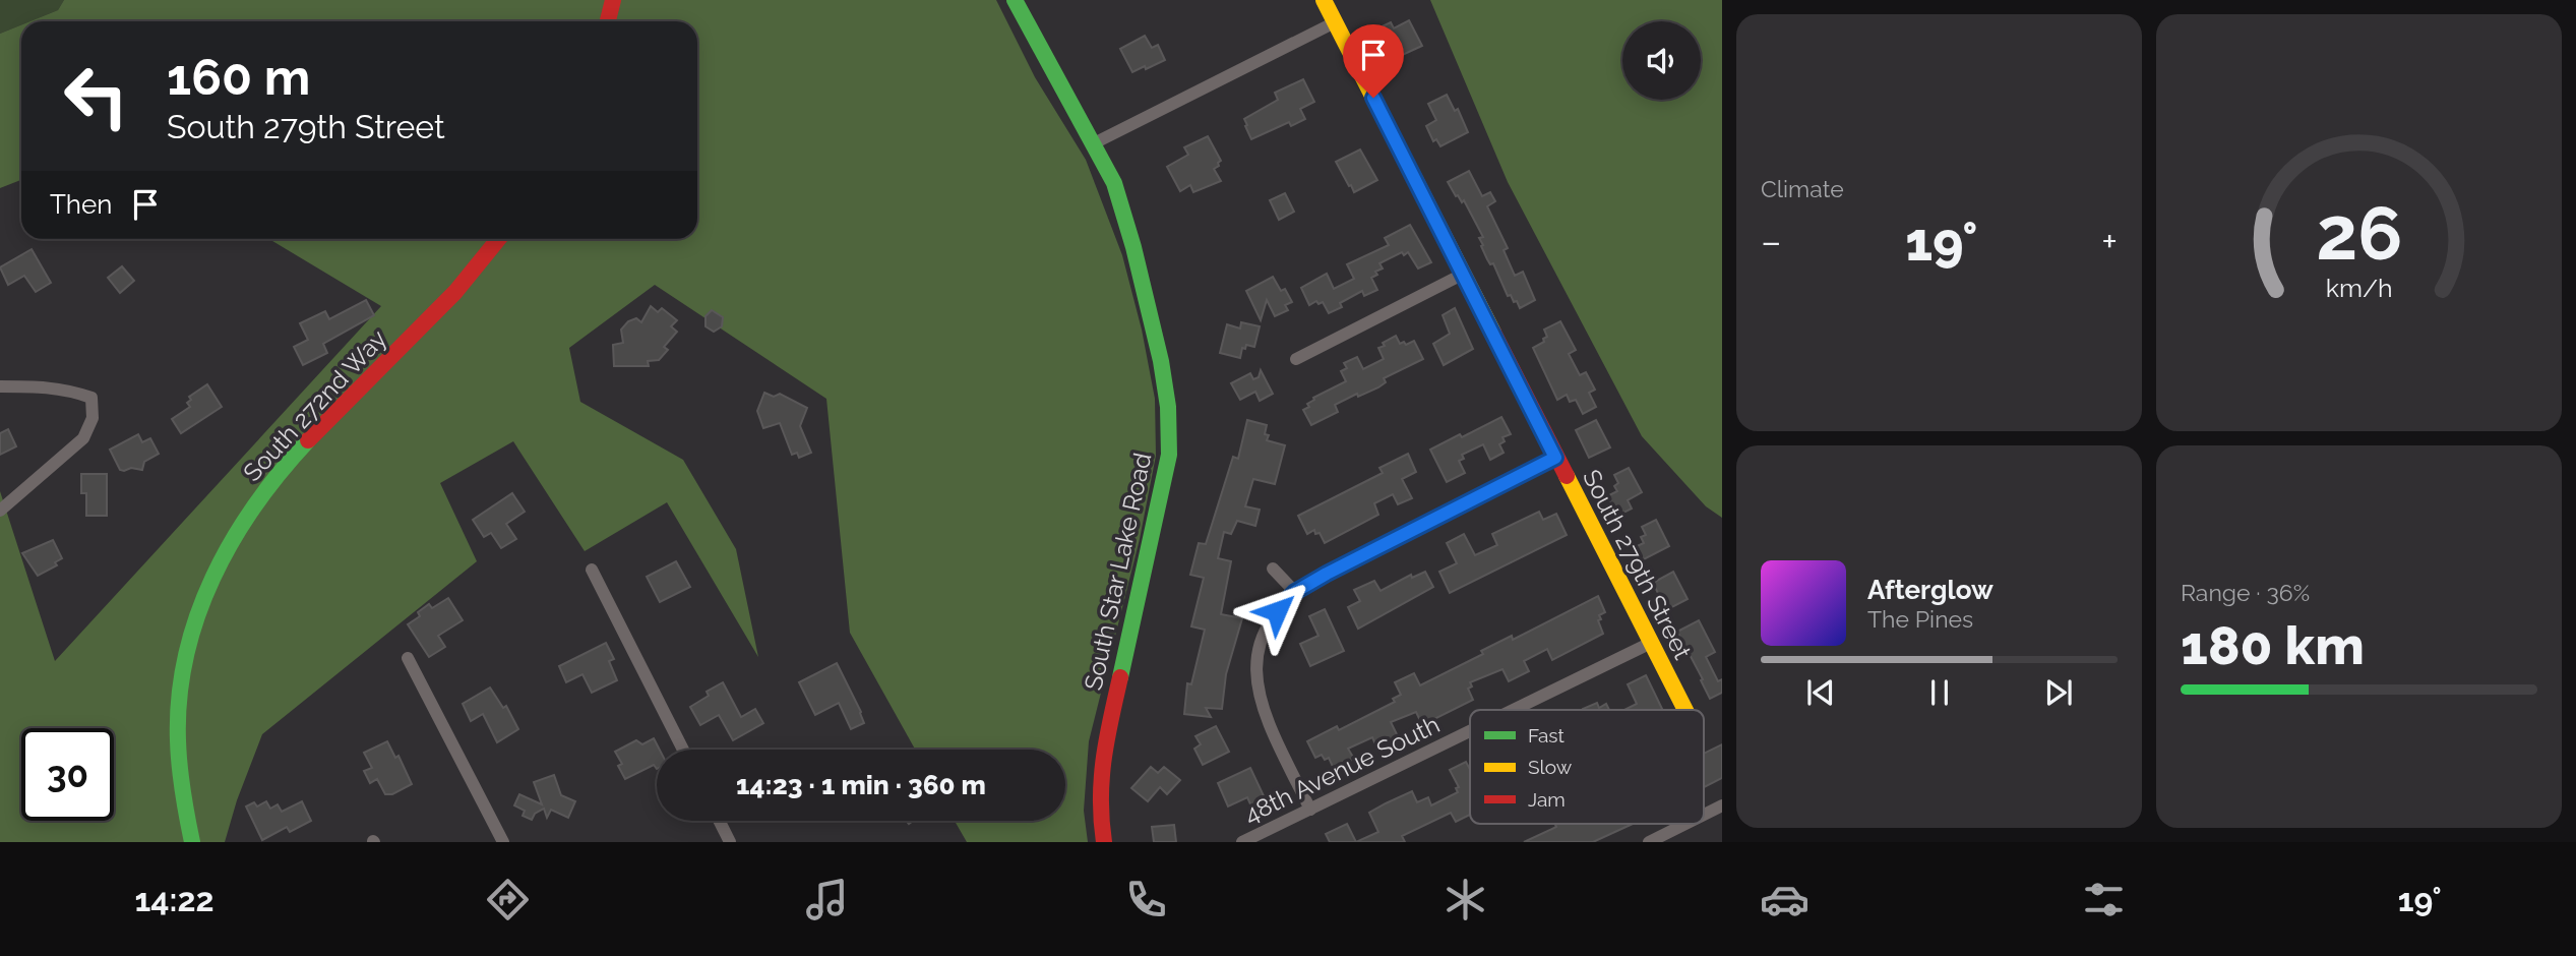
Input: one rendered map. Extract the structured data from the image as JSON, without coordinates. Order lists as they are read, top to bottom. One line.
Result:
{"streets":{"street":["South 272nd Way","South 279th Street","South Star Lake Road","48th Avenue South"]},"crossings":[["South 279th Street","48th Avenue South"]],"legend":["Fast","Slow","Jam"],"page":{"tile":["Climate",["Range · 36%","180 km"]],"turn":["160 m","South 279th Street"],"then":"Then","heat":["−","19°","+"],"song":["Afterglow","The Pines"],"limit":"30","trip":"14:23 · 1 min · 360 m","tabs":["14:22","19°"],"gauge":["26","km/h"]}}
